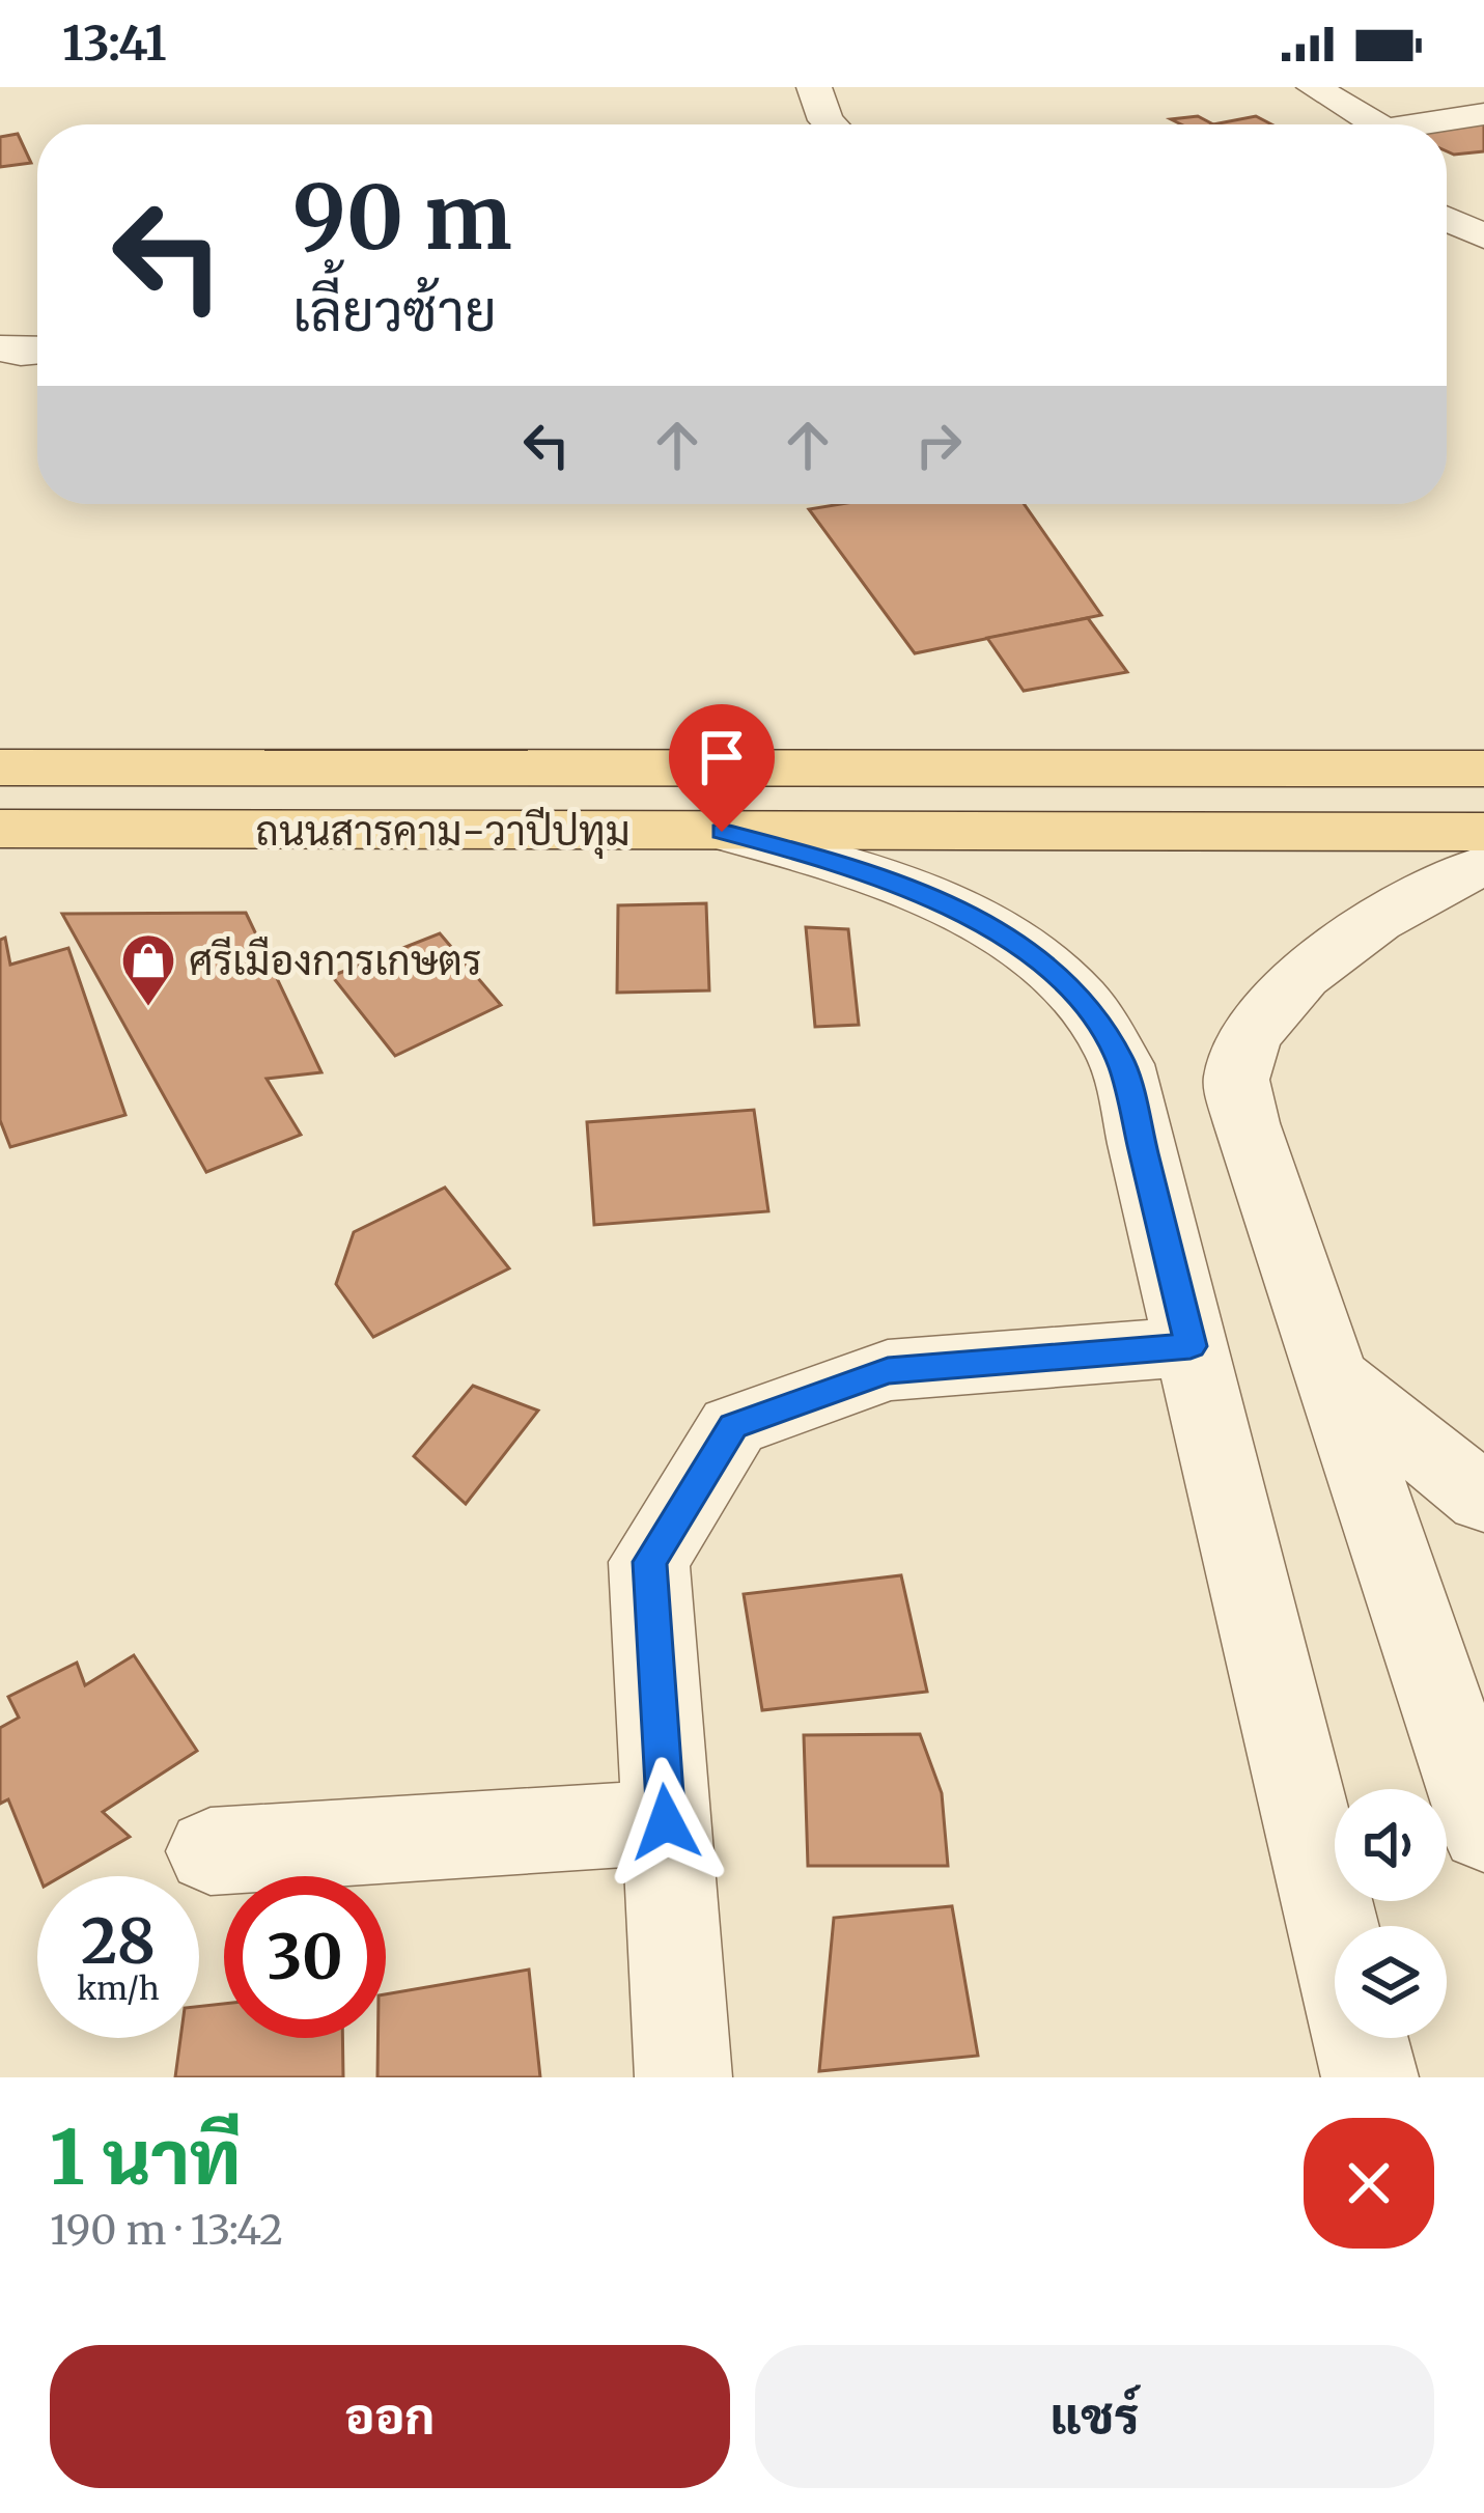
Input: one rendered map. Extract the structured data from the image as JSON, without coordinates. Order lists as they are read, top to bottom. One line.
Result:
{"streets":{"main road":["ถนนสารคาม-วาปีปทุม"]},"places":{"shop":["ศรีเมืองการเกษตร"]},"page":{"status":"13:41","turn":["90 m","เลี้ยวซ้าย"],"speed":"28 km/h","limit":"30","heading":["1 นาที","190 m · 13:42"],"buttons":["ออก","แชร์"]}}
